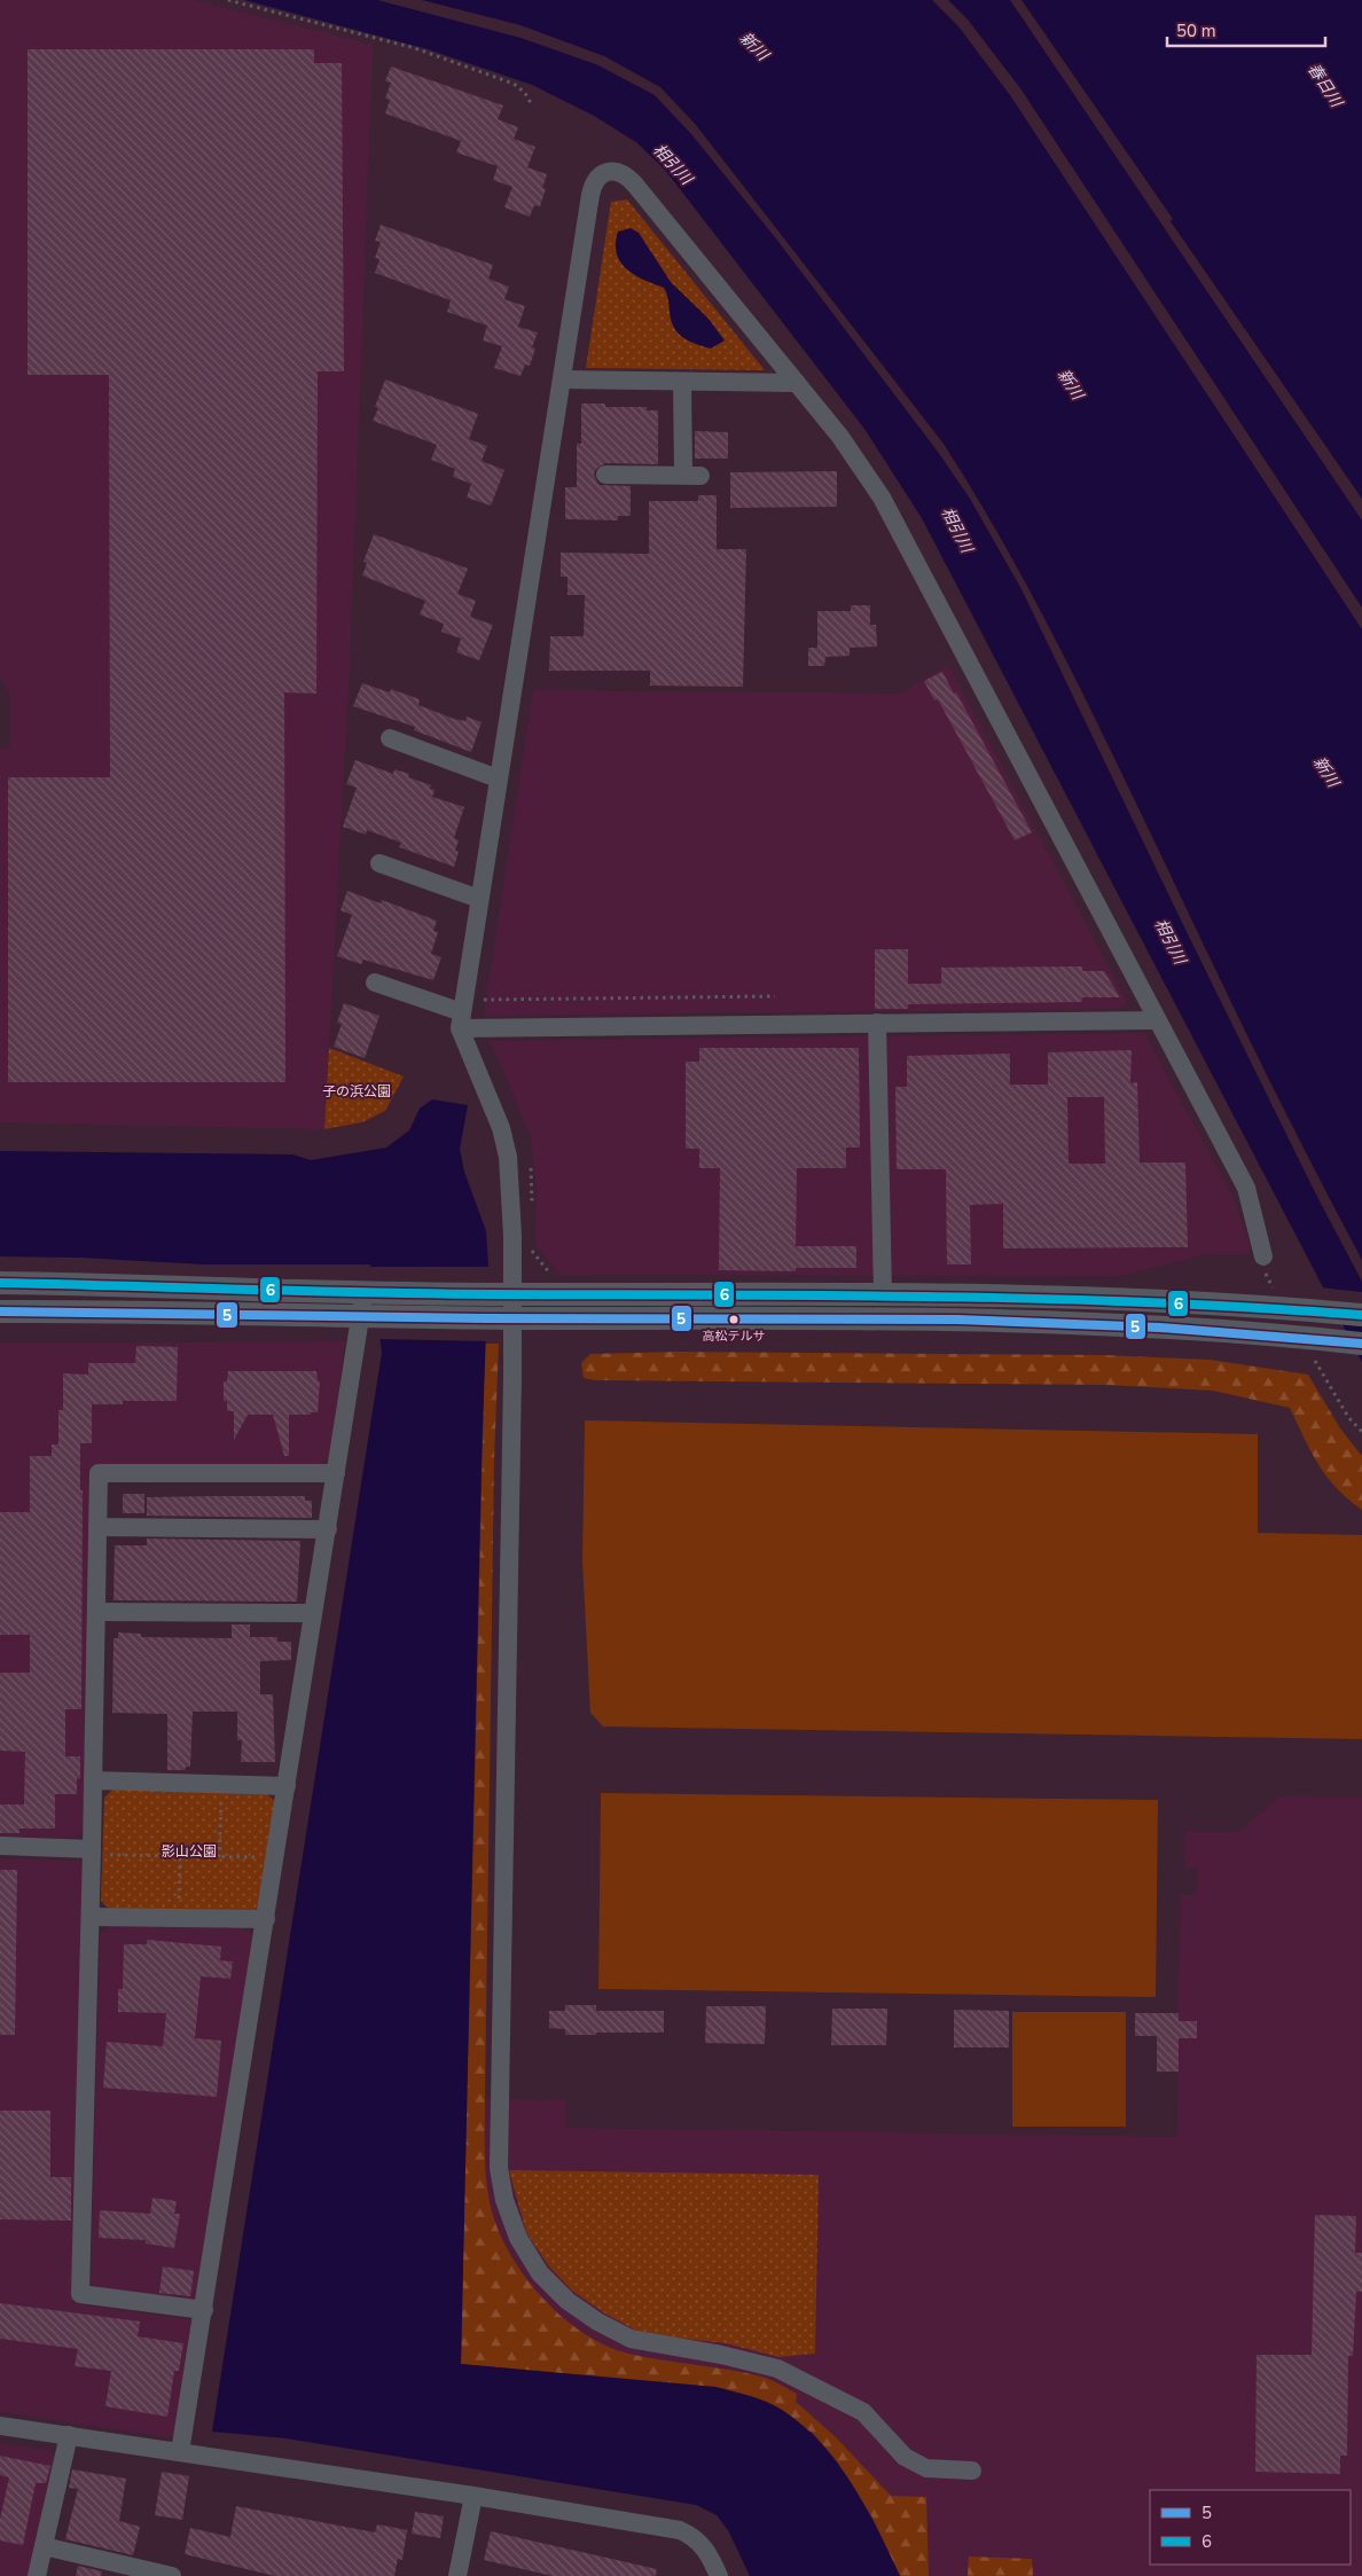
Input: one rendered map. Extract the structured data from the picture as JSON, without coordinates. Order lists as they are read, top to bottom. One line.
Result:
{"water":["新川","春日川","相引川"],"parks":["子の浜公園","影山公園"],"places":["高松テルサ"],"lines":["transit line 6","transit line 5"],"legend":["5","6"],"scale_bar":"50 m"}
